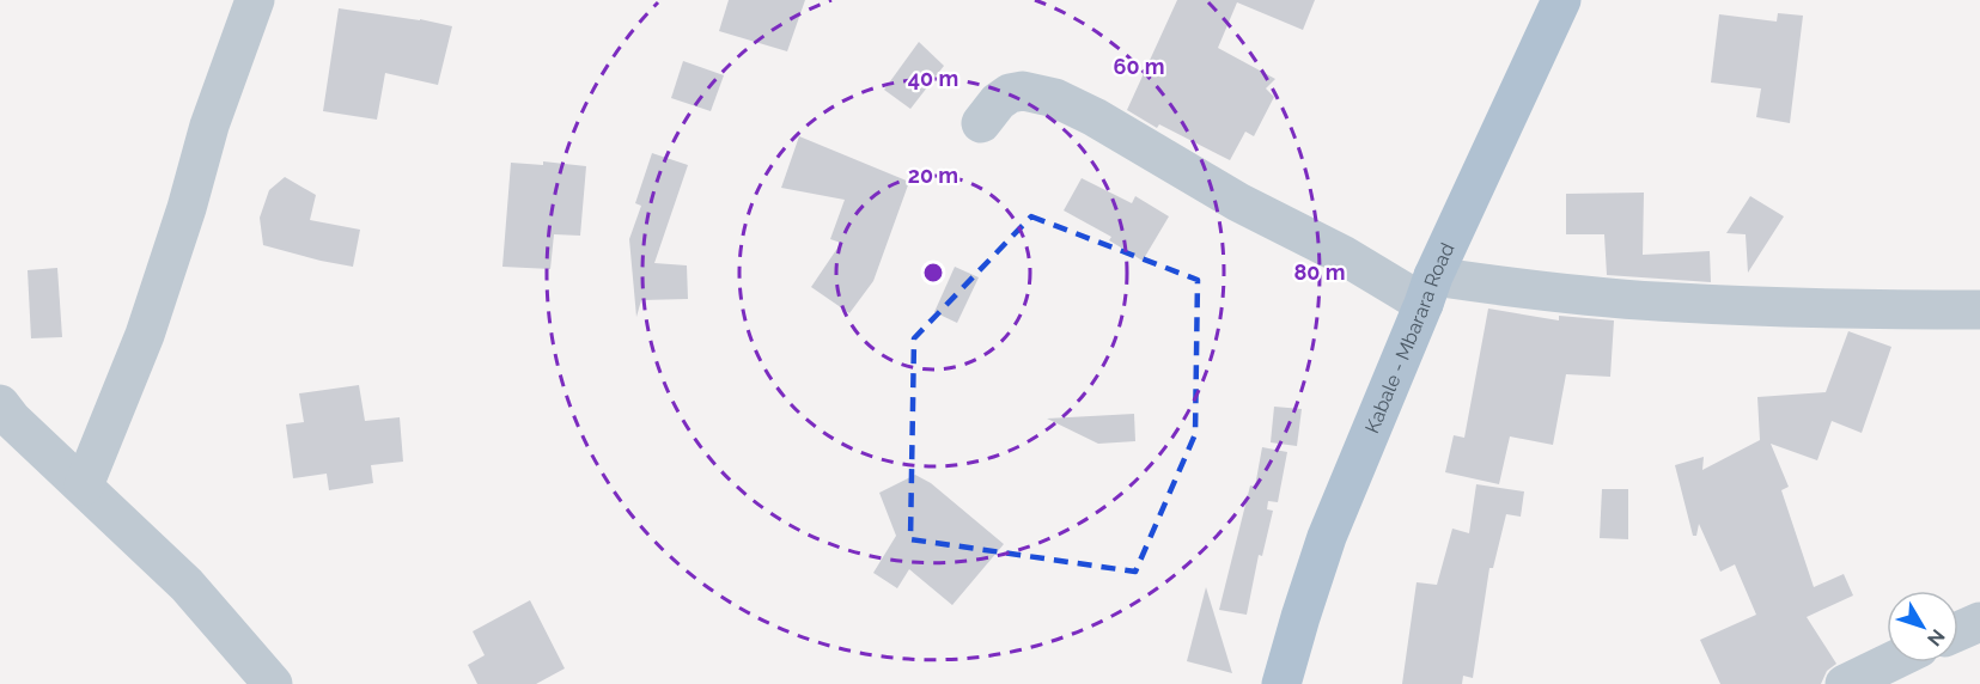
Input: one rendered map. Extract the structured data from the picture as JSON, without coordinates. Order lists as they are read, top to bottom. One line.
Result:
{"streets":{"main road":["Kabale - Mbarara Road"]},"north":"bottom right","rings":["60 m","40 m","20 m","80 m"]}
